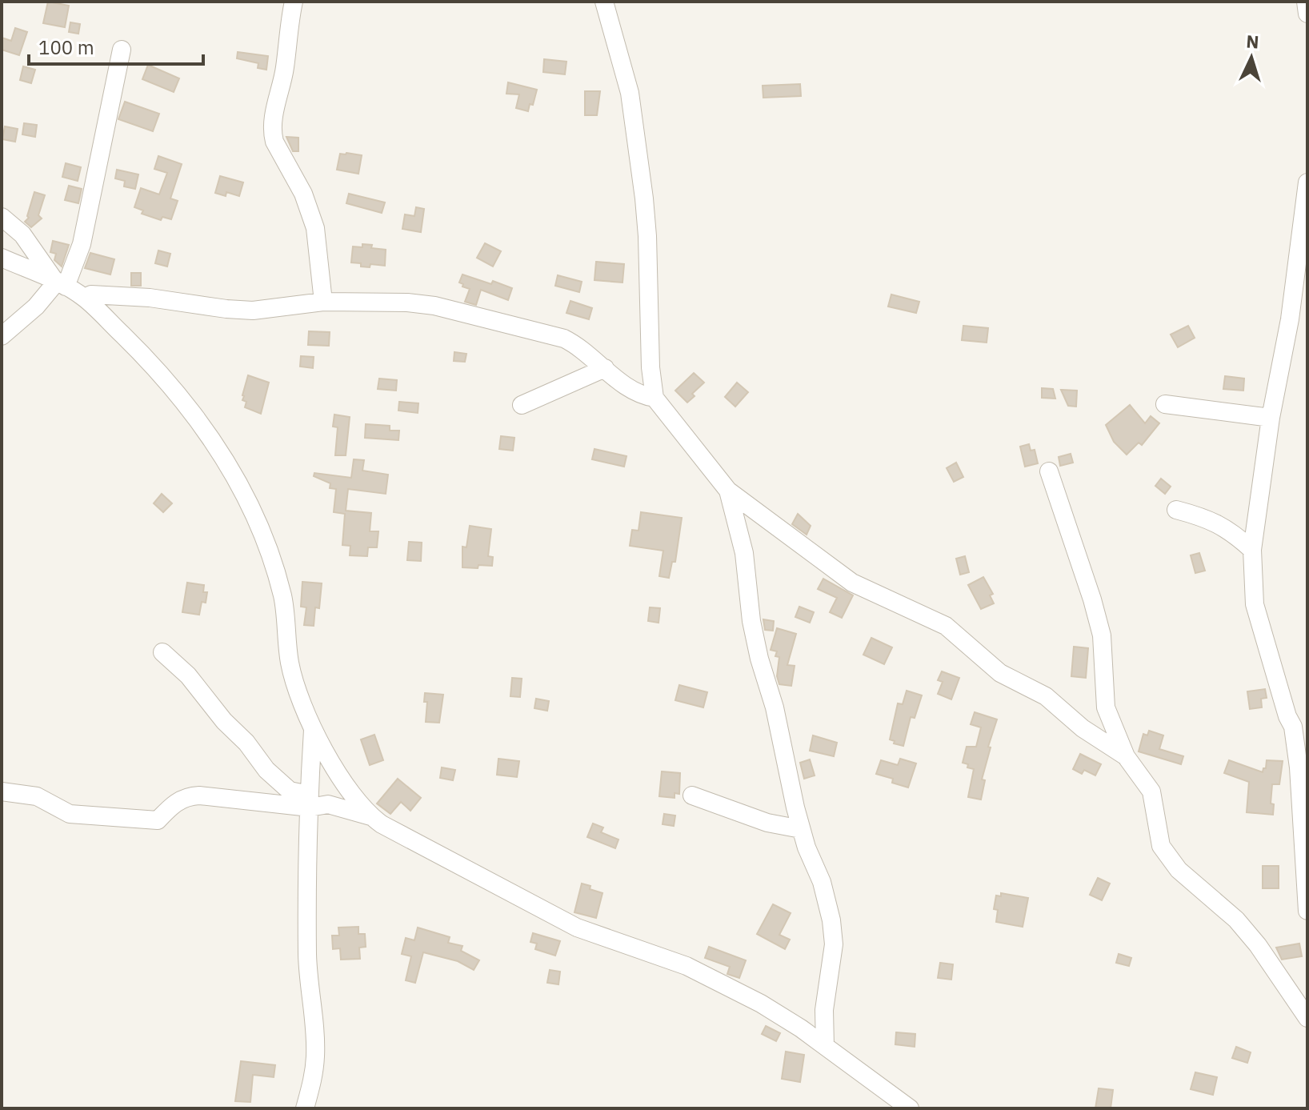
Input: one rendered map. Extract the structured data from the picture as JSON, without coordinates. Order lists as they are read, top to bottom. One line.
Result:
{"scale_bar":"100 m","north":"top"}
